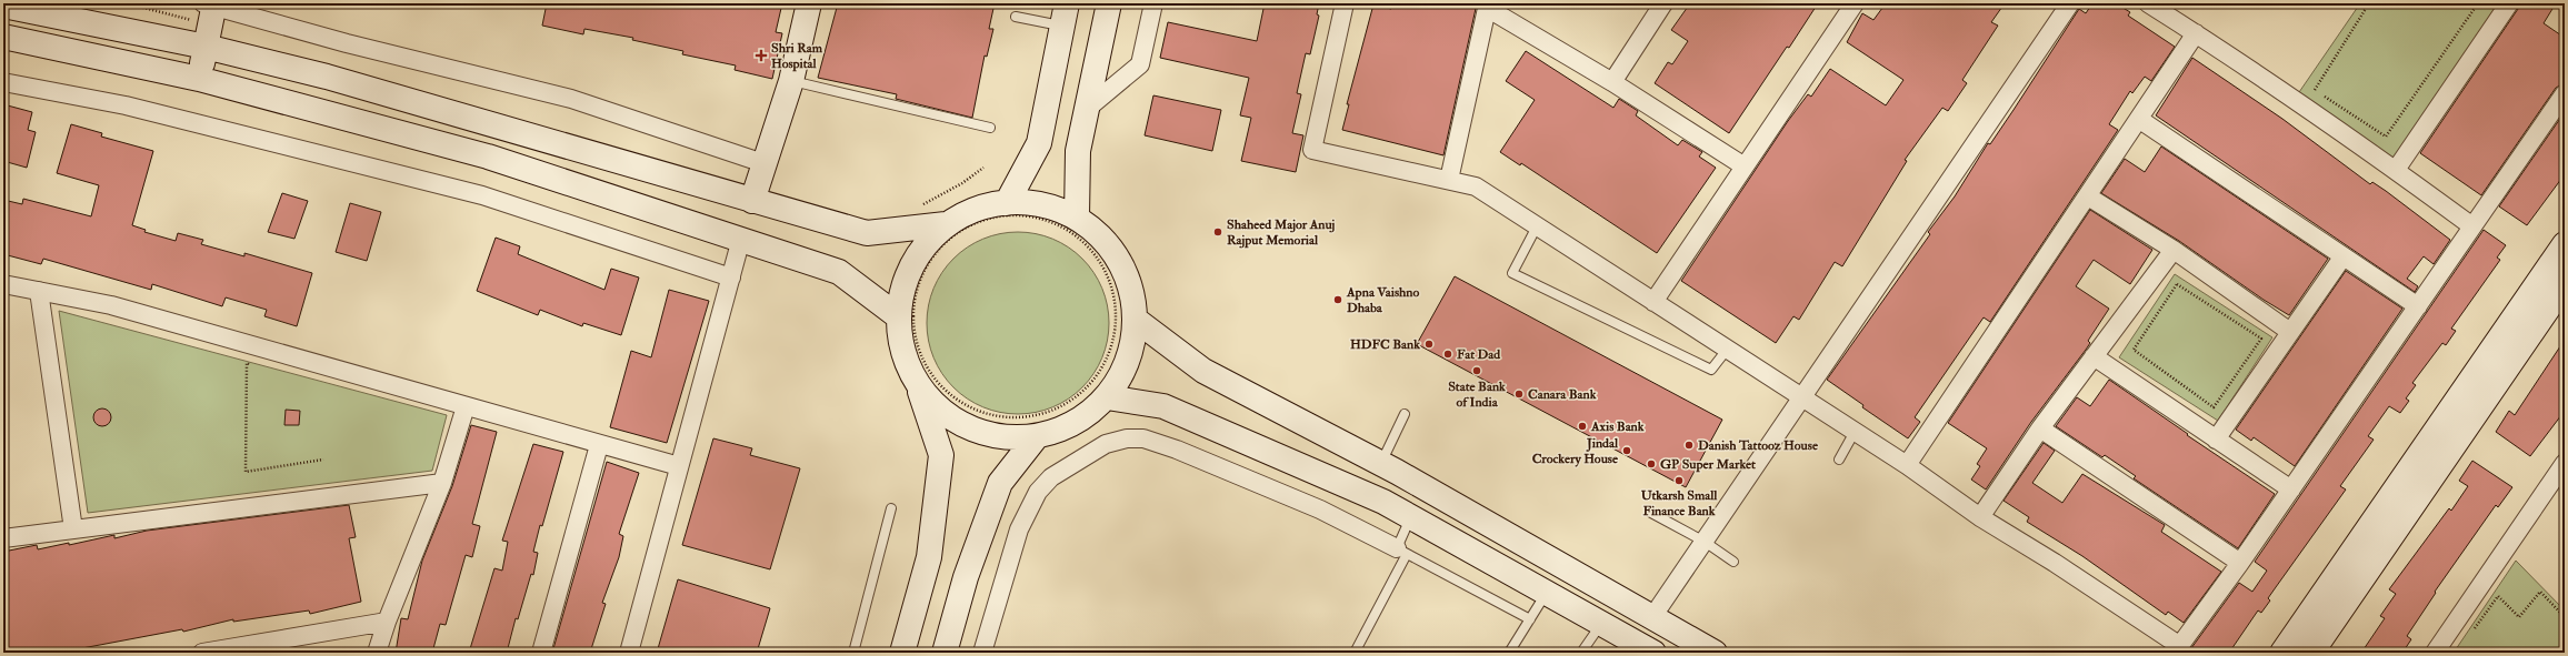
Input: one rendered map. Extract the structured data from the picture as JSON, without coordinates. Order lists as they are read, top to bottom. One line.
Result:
{"places":{"health":["Shri Ram Hospital"],"other":["Shaheed Major Anuj Rajput Memorial","Apna Vaishno Dhaba","HDFC Bank","Fat Dad","State Bank of India","Canara Bank","Axis Bank","Danish Tattooz House","Jindal Crockery House","GP Super Market","Utkarsh Small Finance Bank"]}}
